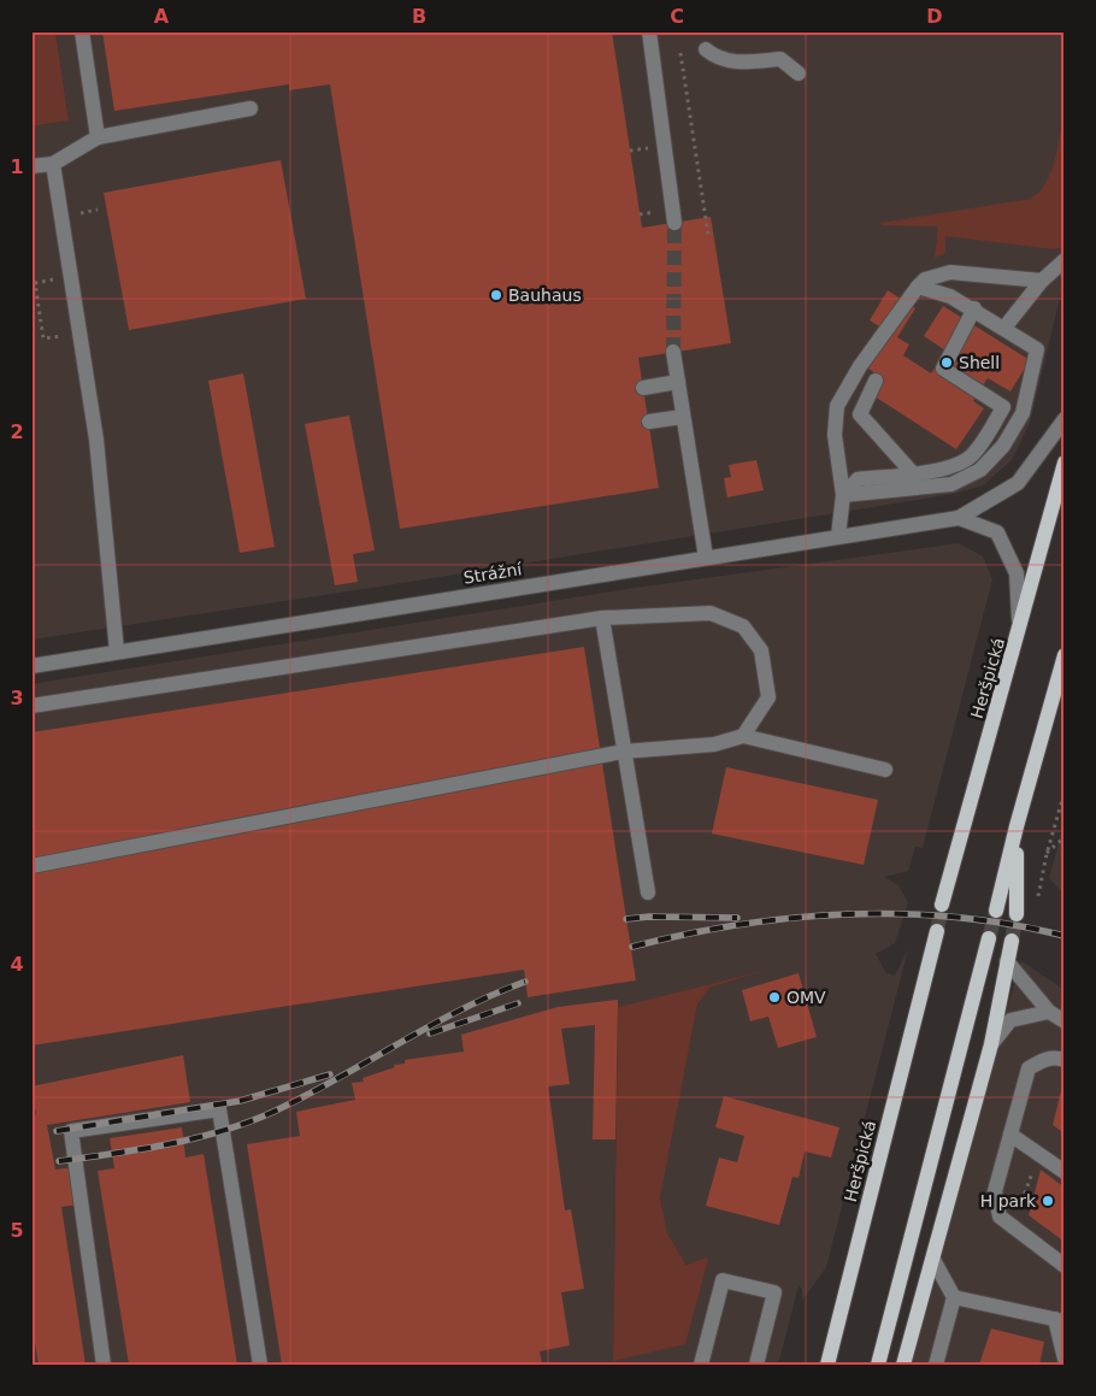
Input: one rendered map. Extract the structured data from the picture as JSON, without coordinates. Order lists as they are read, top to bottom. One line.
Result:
{"streets":{"main road":["Heršpická"],"street":["Strážní"]},"crossings":[["Strážní","Heršpická"]],"places":["Bauhaus","Shell","OMV","H park"],"grid":{"columns":["A","B","C","D"],"rows":["1","2","3","4","5"]}}
